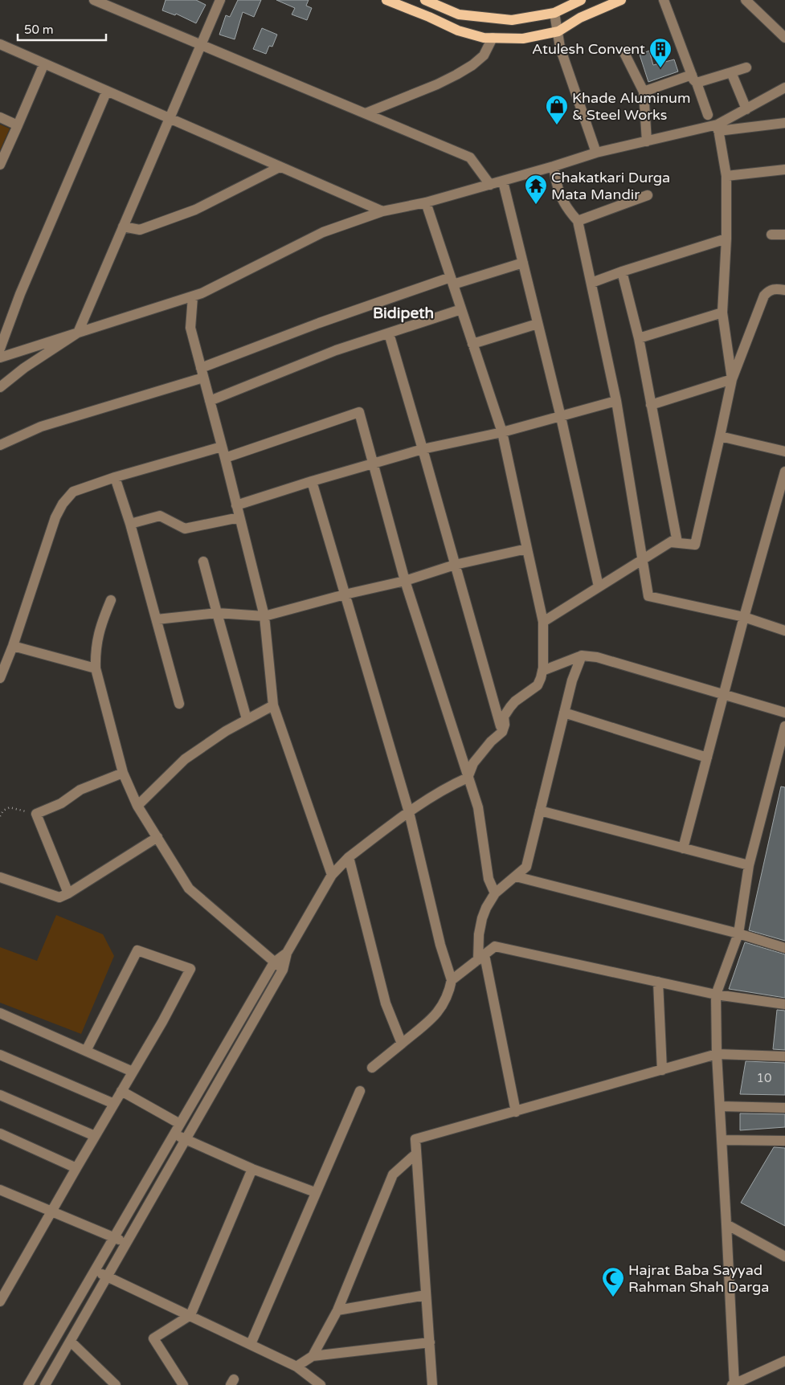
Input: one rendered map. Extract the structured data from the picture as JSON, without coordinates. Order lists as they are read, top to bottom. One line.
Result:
{"districts":["Bidipeth"],"places":{"building":["Atulesh Convent"],"shop":["Khade Aluminum & Steel Works"],"temple":["Chakatkari Durga Mata Mandir"],"mosque":["Hajrat Baba Sayyad Rahman Shah Darga"]},"house_numbers":["10"],"scale_bar":"50 m"}
